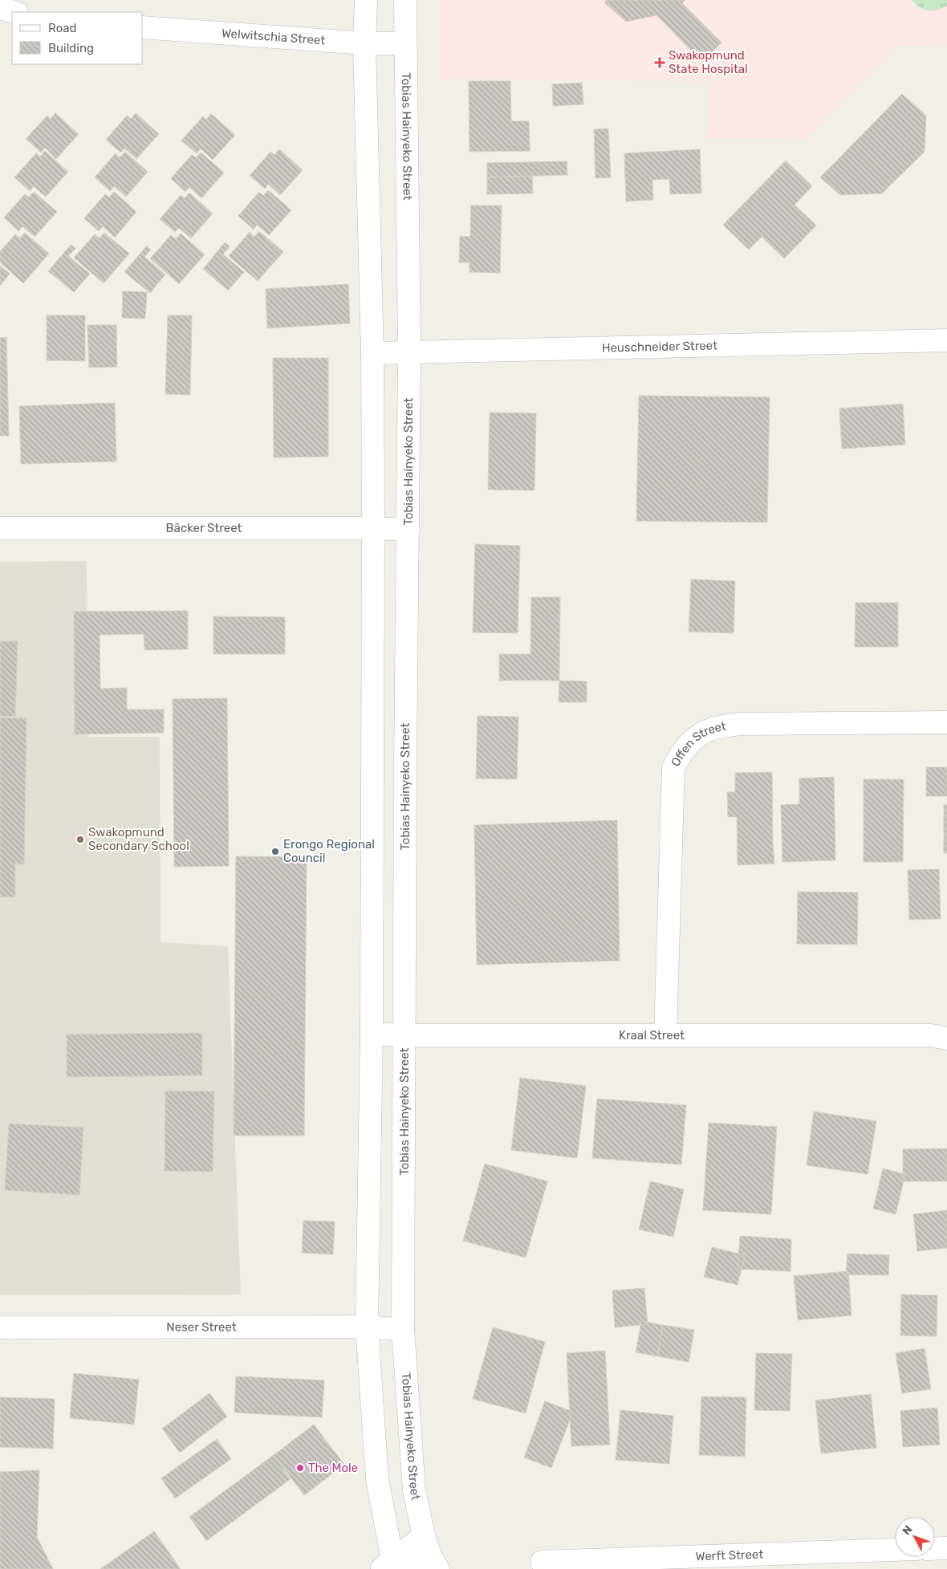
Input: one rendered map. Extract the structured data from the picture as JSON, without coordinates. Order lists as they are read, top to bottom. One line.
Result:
{"streets":{"street":["Welwitschia Street","Tobias Hainyeko Street","Heuschneider Street","Bäcker Street","Offen Street","Kraal Street","Neser Street","Werft Street"]},"crossings":[["Welwitschia Street","Tobias Hainyeko Street"],["Tobias Hainyeko Street","Heuschneider Street"],["Tobias Hainyeko Street","Bäcker Street"],["Tobias Hainyeko Street","Kraal Street"],["Tobias Hainyeko Street","Neser Street"],["Offen Street","Kraal Street"]],"places":{"health":["Swakopmund State Hospital"],"other":["Swakopmund Secondary School","Erongo Regional Council","The Mole"]},"legend":["Road","Building"],"north":"top left"}
